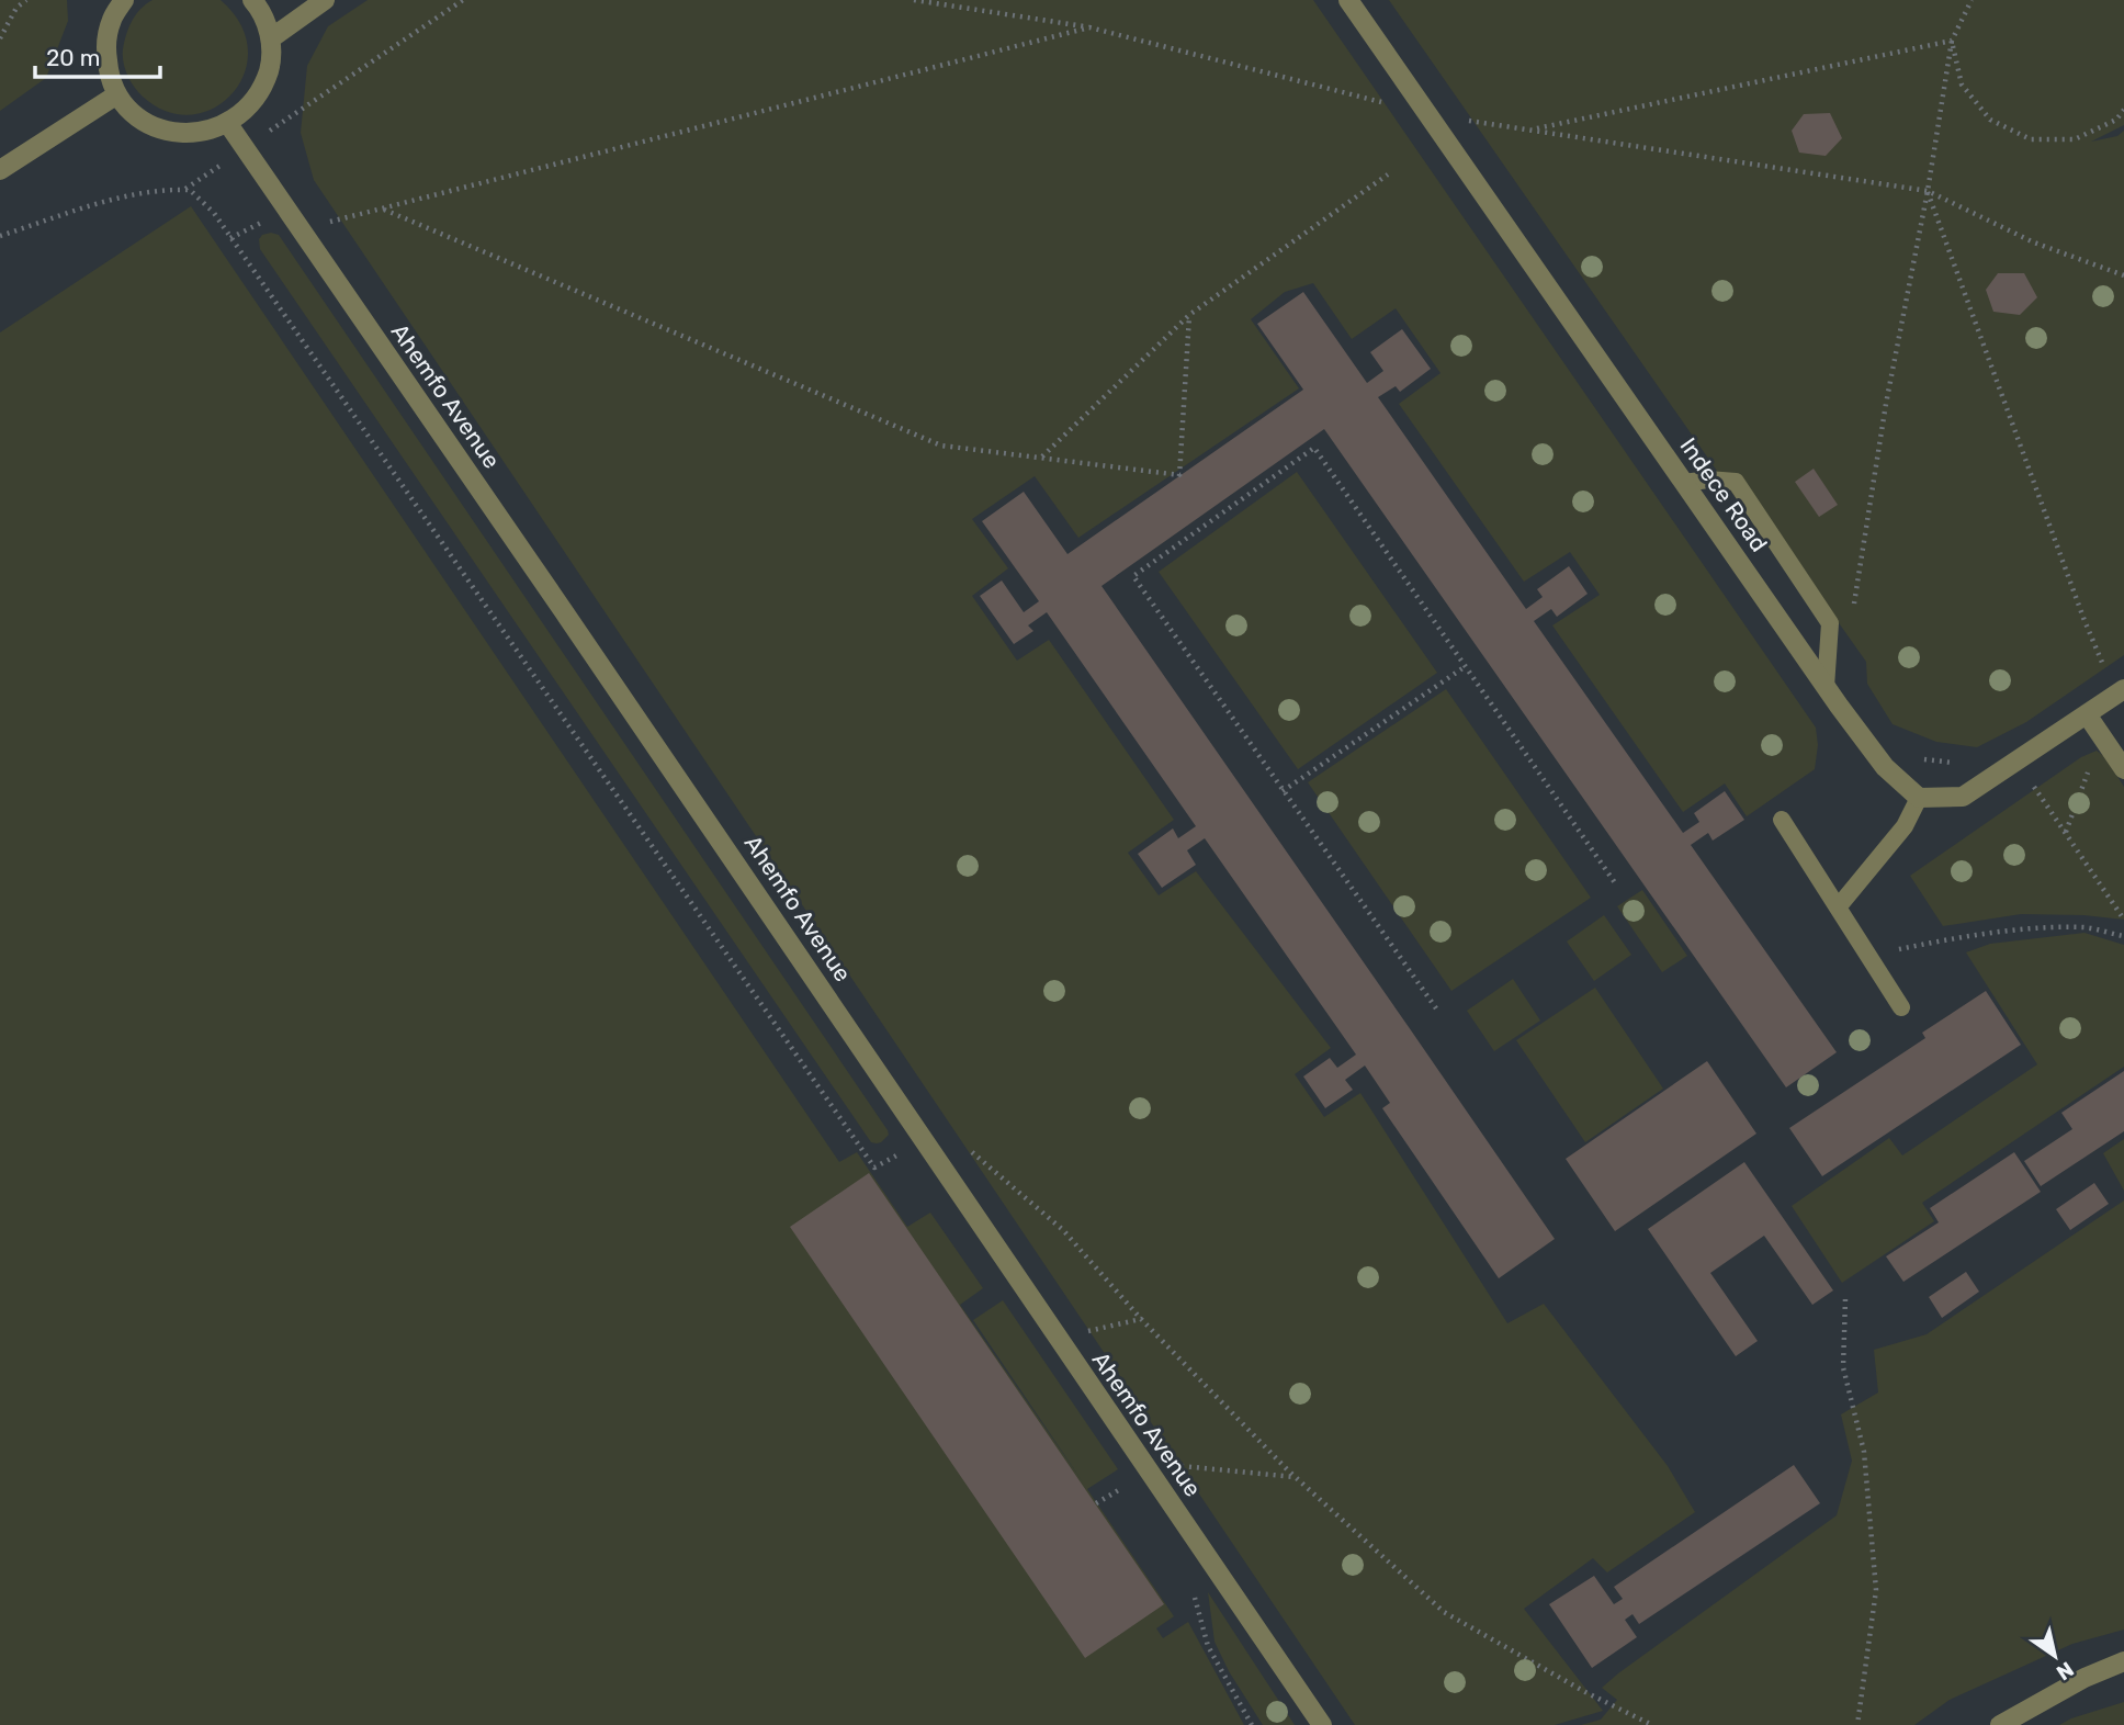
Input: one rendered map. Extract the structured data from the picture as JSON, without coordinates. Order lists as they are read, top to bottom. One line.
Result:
{"streets":{"street":["Ahemfo Avenue","Indece Road"]},"scale_bar":"20 m","north":"bottom right"}
